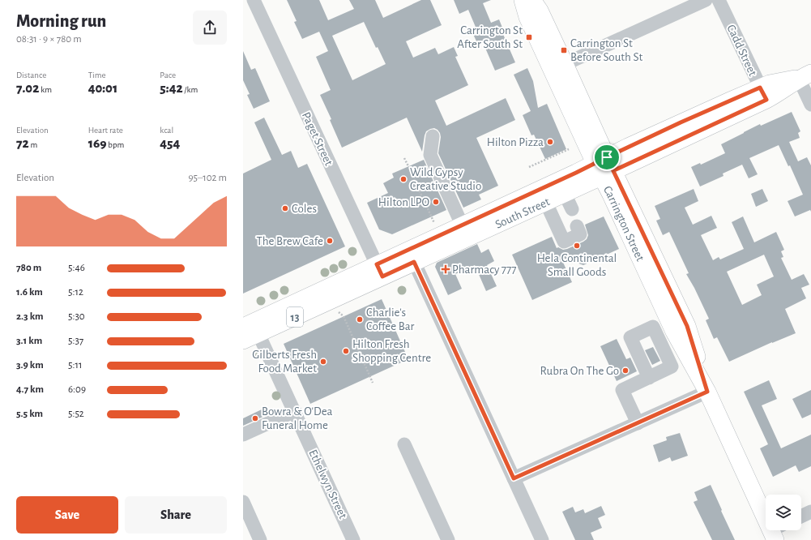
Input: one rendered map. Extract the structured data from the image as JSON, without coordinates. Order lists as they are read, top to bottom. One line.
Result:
{"streets":{"main road":["South Street","Carrington Street","13"],"street":["Cadd Street","Paget Street","Ethelwyn Street"]},"crossings":[["Cadd Street","South Street"],["Paget Street","South Street"],["South Street","Carrington Street"],["South Street","Ethelwyn Street"]],"places":{"transit":["Carrington St After South St","Carrington St Before South St"],"other":["Hilton Pizza","Wild Gypsy Creative Studio","Hilton LPO","Coles","The Brew Cafe","Hela Continental Small Goods","Charlie's Coffee Bar","Hilton Fresh Shopping Centre","Gilberts Fresh Food Market","Rubra On The Go","Bowra & O'Dea Funeral Home"],"health":["Pharmacy 777"]},"page":{"heading":["Morning run","08:31 · 9 × 780 m"],"stats":[["Distance","7.02 km"],["Time","40:01"],["Pace","5:42 /km"],["Elevation","72 m"],["Heart rate","169 bpm"],["kcal","454"]],"chart":["Elevation","95–102 m"],"list":[{"name":"780 m","note":"5:46"},{"name":"1.6 km","note":"5:12"},{"name":"2.3 km","note":"5:30"},{"name":"3.1 km","note":"5:37"},{"name":"3.9 km","note":"5:11"},{"name":"4.7 km","note":"6:09"},{"name":"5.5 km","note":"5:52"}],"buttons":["Save","Share"]}}
